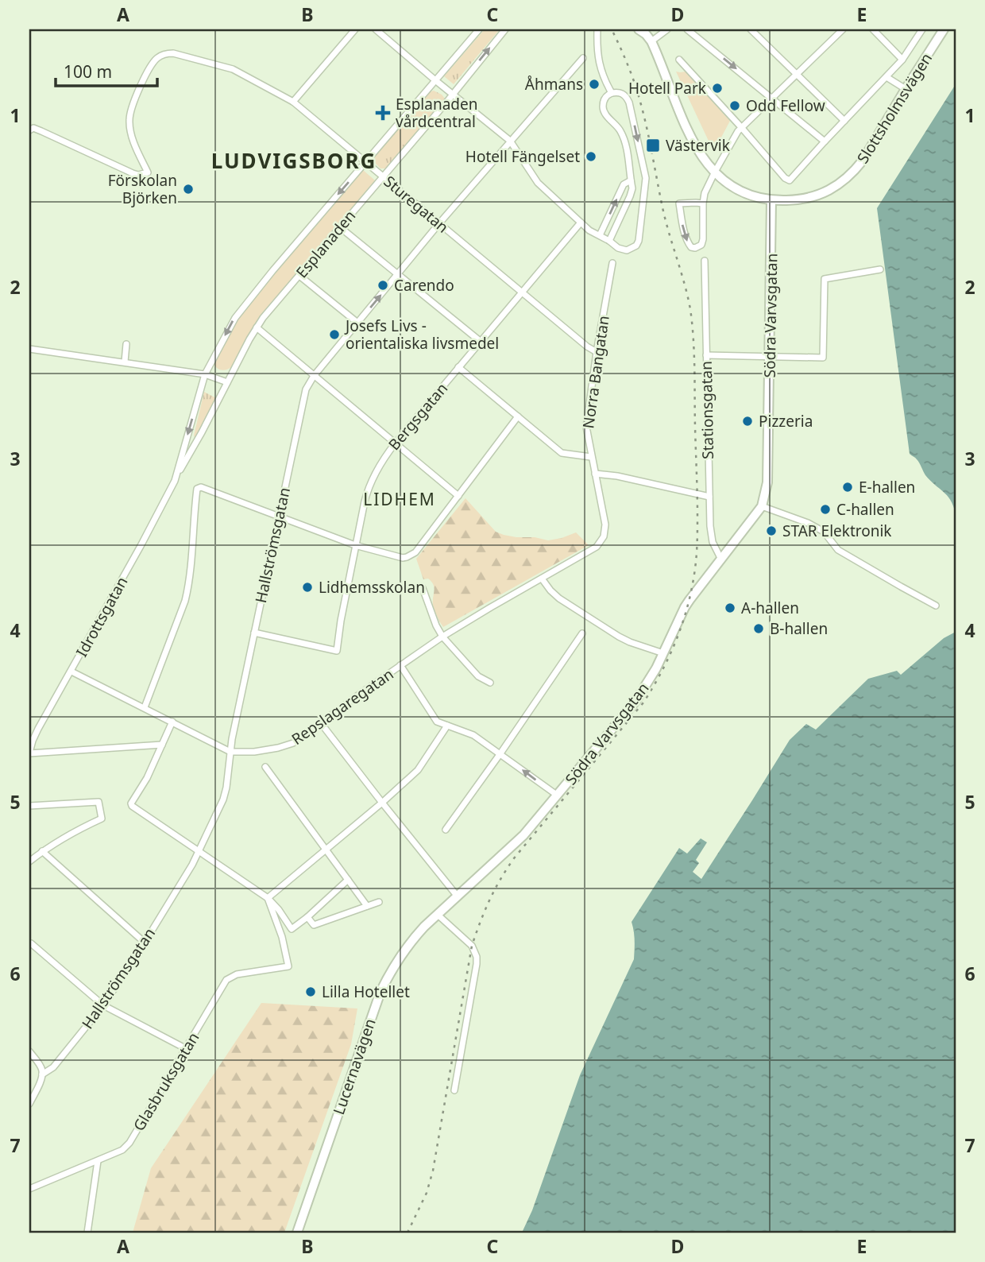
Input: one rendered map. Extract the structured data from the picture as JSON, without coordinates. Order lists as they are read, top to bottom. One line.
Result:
{"streets":{"street":["Slottsholmsvägen","Sturegatan","Esplanaden","Södra Varvsgatan","Norra Bangatan","Stationsgatan","Bergsgatan","Hallströmsgatan","Idrottsgatan","Repslagaregatan","Lucernavägen","Glasbruksgatan"]},"crossings":[["Slottsholmsvägen","Södra Varvsgatan"],["Sturegatan","Esplanaden"],["Sturegatan","Norra Bangatan"],["Sturegatan","Bergsgatan"],["Sturegatan","Hallströmsgatan"],["Esplanaden","Idrottsgatan"],["Södra Varvsgatan","Stationsgatan"],["Södra Varvsgatan","Lucernavägen"],["Norra Bangatan","Repslagaregatan"],["Bergsgatan","Hallströmsgatan"],["Hallströmsgatan","Repslagaregatan"],["Idrottsgatan","Repslagaregatan"]],"districts":["LUDVIGSBORG","LIDHEM"],"places":{"other":["Åhmans","Hotell Park","Odd Fellow","Hotell Fängelset","Förskolan Björken","Carendo","Josefs Livs - orientaliska livsmedel","Pizzeria","E-hallen","C-hallen","STAR Elektronik","Lidhemsskolan","A-hallen","B-hallen","Lilla Hotellet"],"health":["Esplanaden vårdcentral"],"transit":["Västervik"]},"scale_bar":"100 m","grid":{"columns":["A","B","C","D","E"],"rows":["1","2","3","4","5","6","7"]}}
